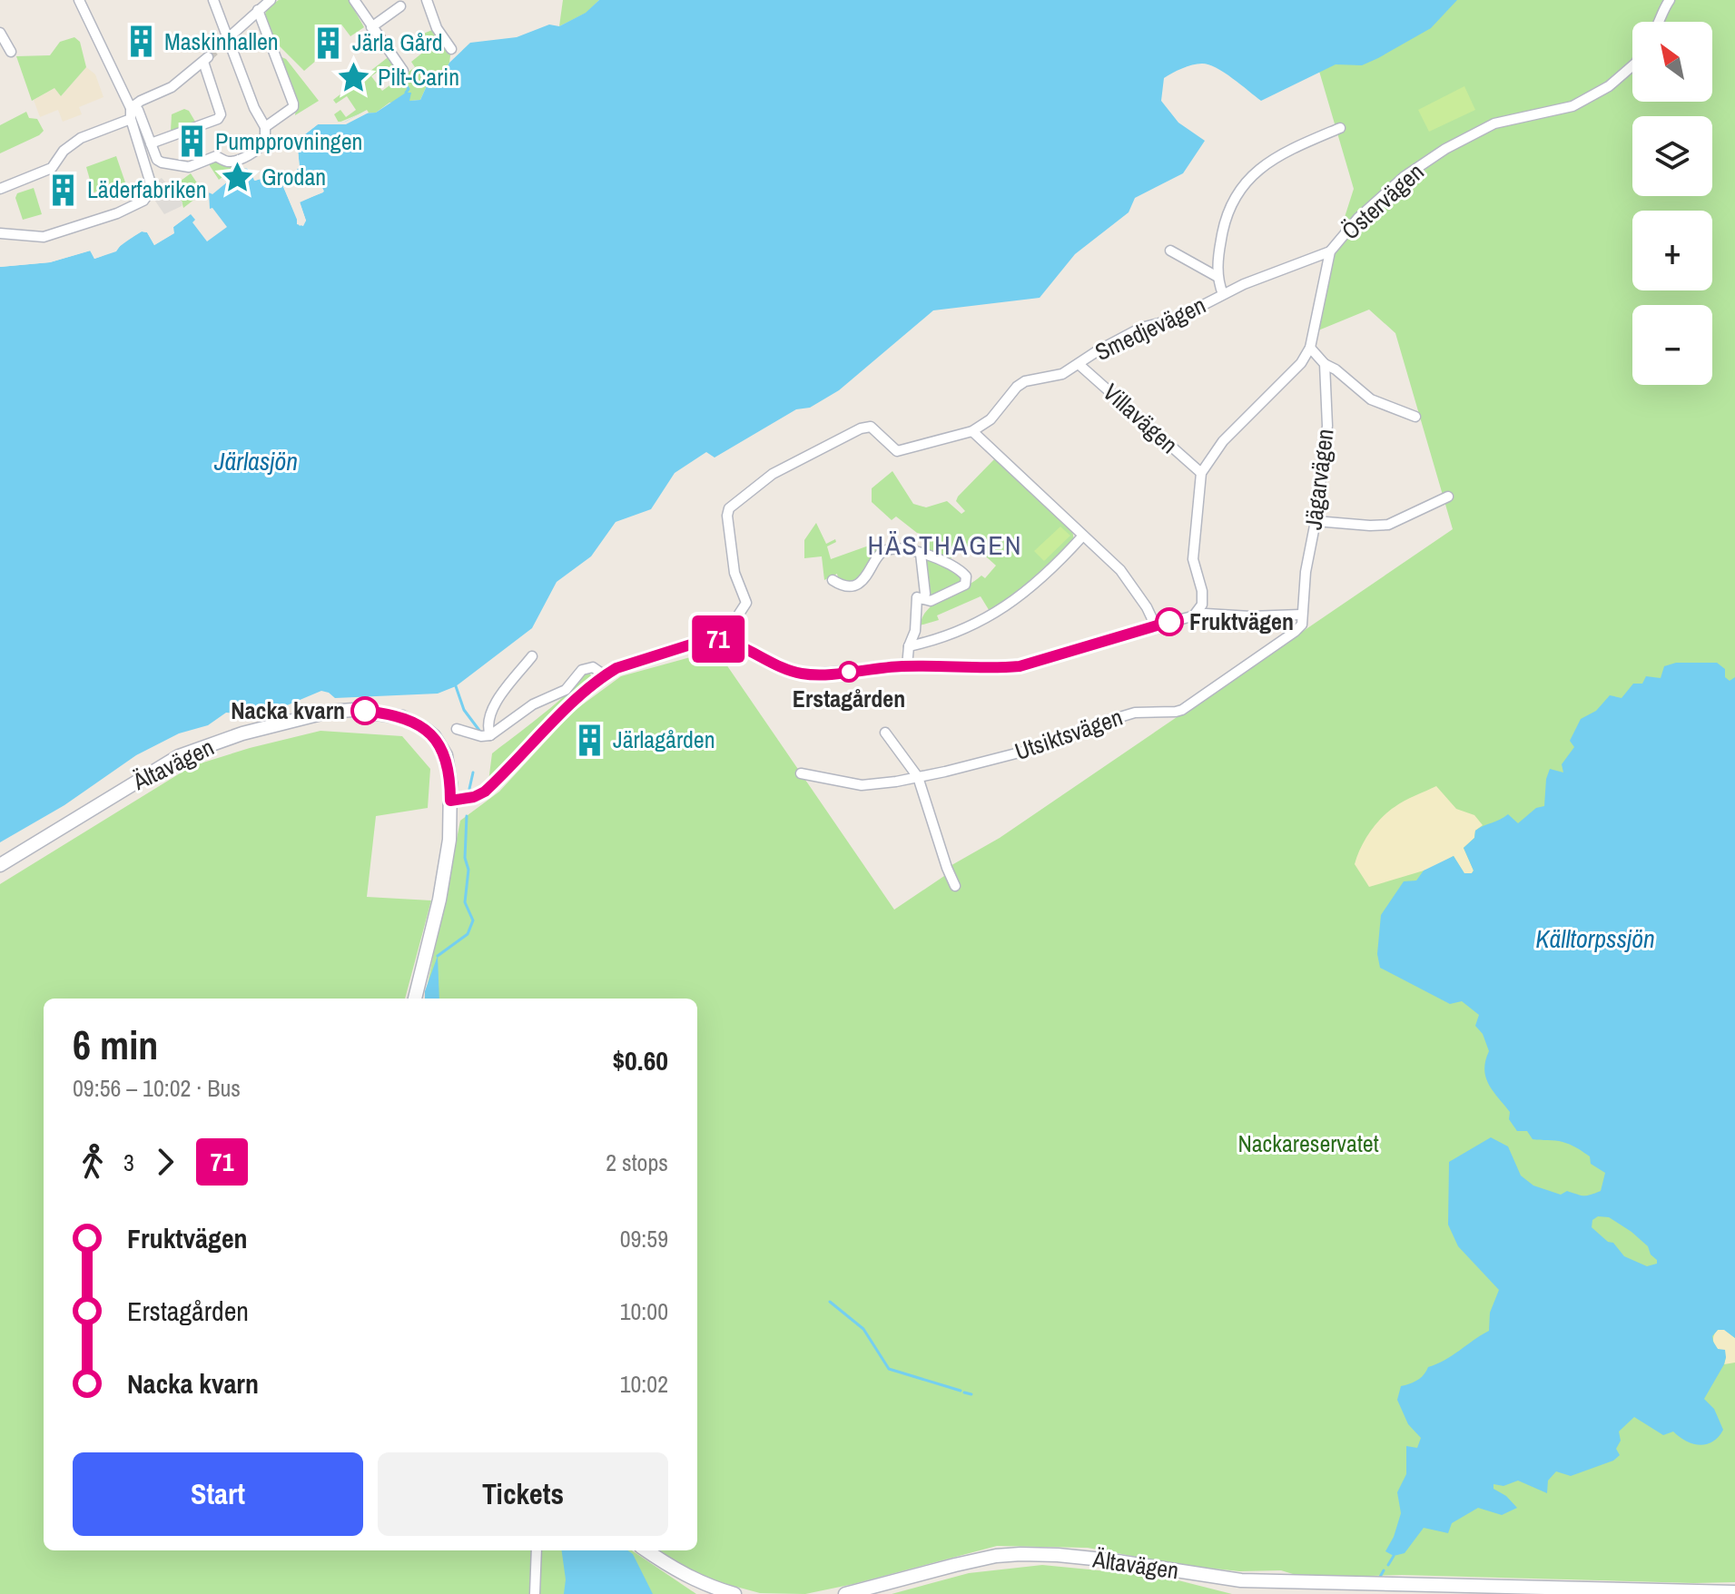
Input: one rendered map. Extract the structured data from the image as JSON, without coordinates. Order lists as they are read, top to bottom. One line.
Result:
{"streets":{"main road":["Ältavägen"],"street":["Östervägen","Smedjevägen","Villavägen","Jägarvägen","Utsiktsvägen"]},"crossings":[["Östervägen","Smedjevägen"],["Östervägen","Villavägen"],["Smedjevägen","Villavägen"],["Jägarvägen","Utsiktsvägen"]],"districts":["HÄSTHAGEN"],"water":["Järlasjön","Källtorpssjön"],"parks":["Nackareservatet"],"places":{"building":["Maskinhallen","Järla Gård","Pumpprovningen","Läderfabriken","Järlagården"],"place":["Pilt-Carin","Grodan"],"other":["Fruktvägen","Erstagården","Nacka kvarn"]},"lines":["bus line 71"],"north":"top left","page":{"on_map":"71","map_buttons":["+","−"],"heading":["6 min","09:56 – 10:02 · Bus","$0.60"],"legs":["3","71","2 stops"],"list":[{"name":"Fruktvägen","value":"09:59"},{"name":"Erstagården","value":"10:00"},{"name":"Nacka kvarn","value":"10:02"}],"buttons":["Start","Tickets"]}}
